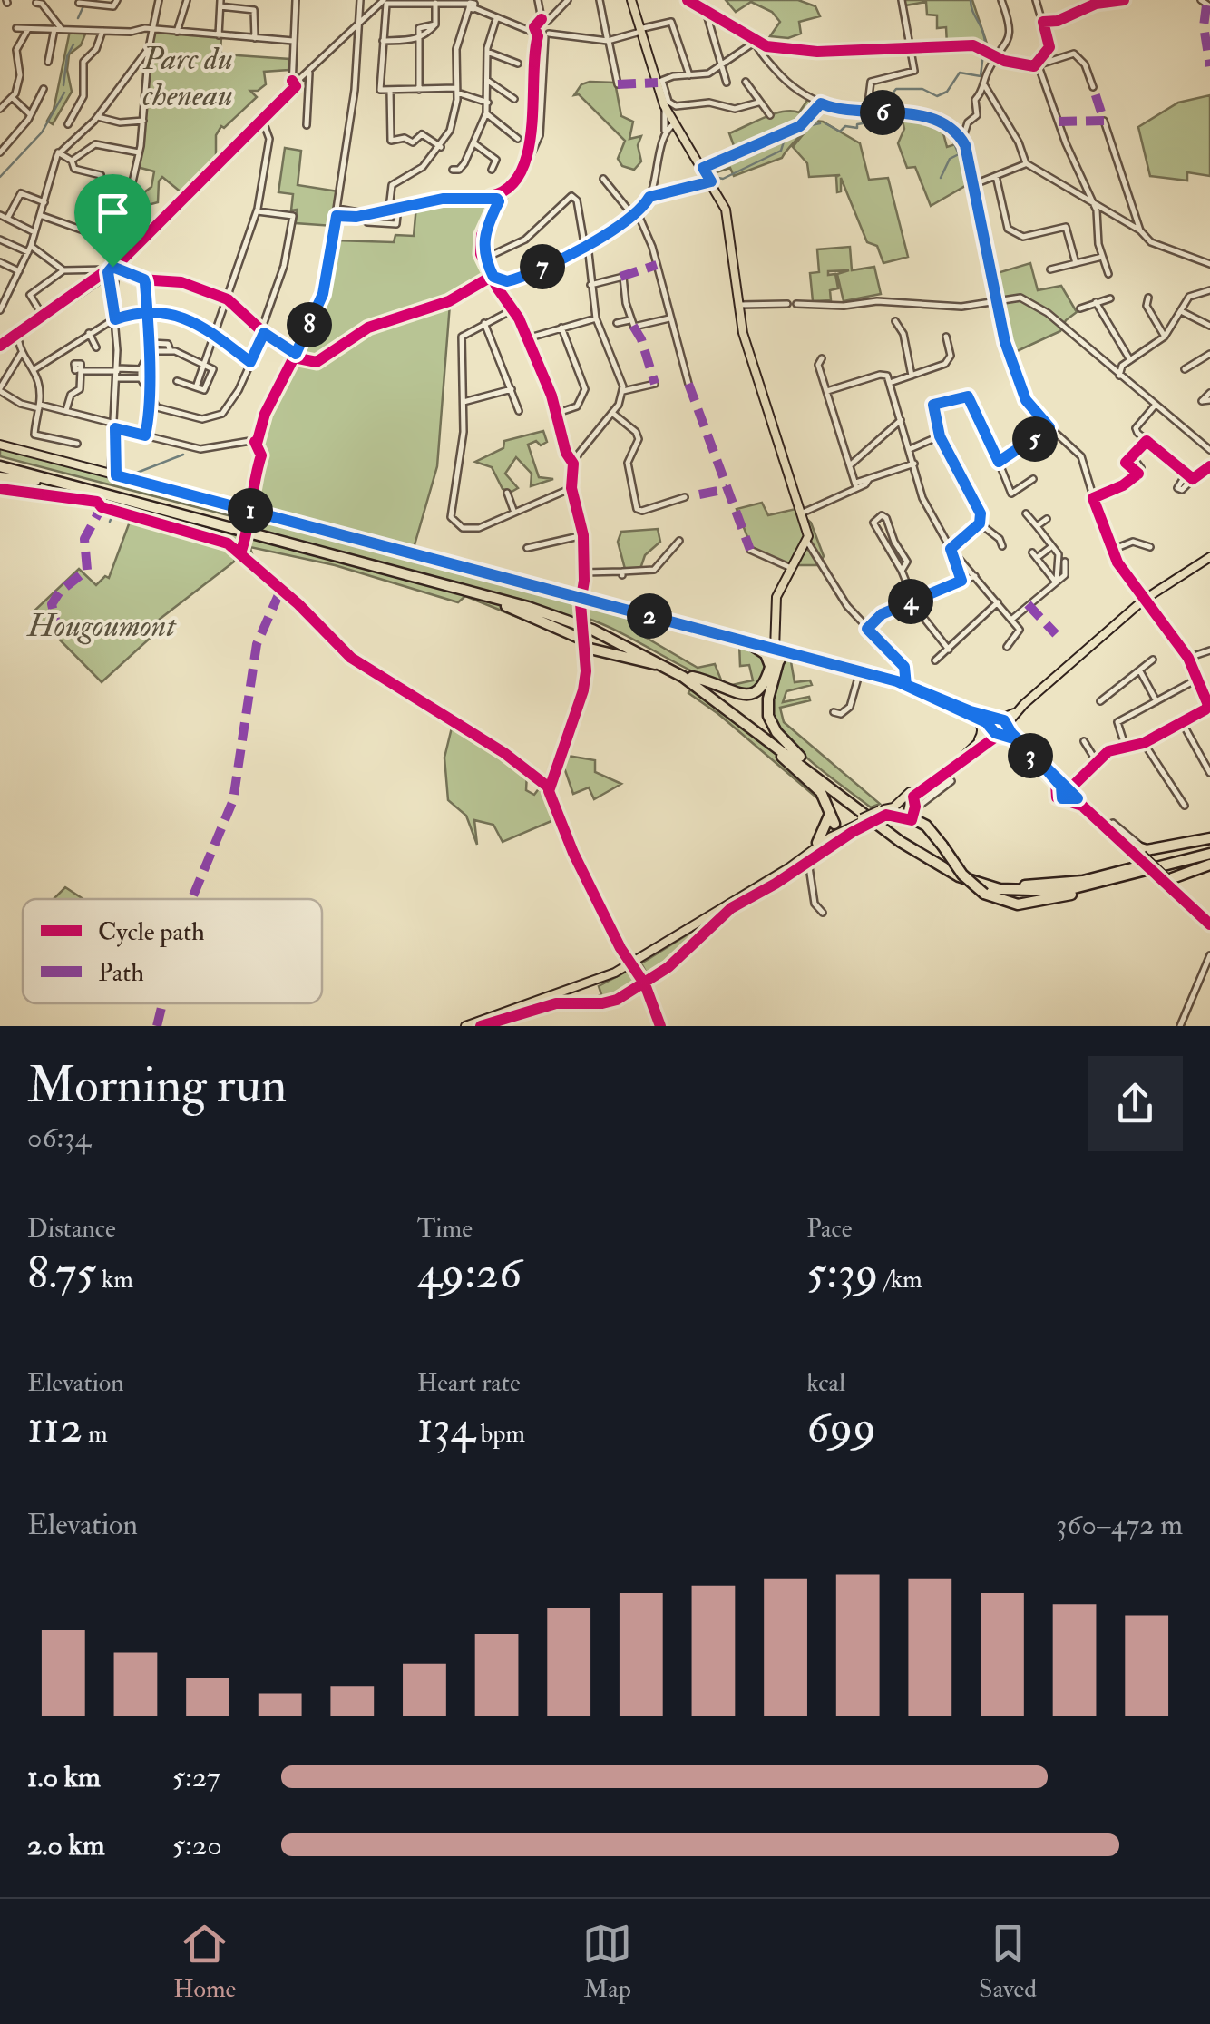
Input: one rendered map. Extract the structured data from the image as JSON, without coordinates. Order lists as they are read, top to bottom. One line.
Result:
{"parks":["Parc du cheneau","Hougoumont"],"legend":["Cycle path","Path"],"page":{"pins":["6","7","8","5","1","4","2","3"],"heading":["Morning run","06:34"],"stats":[["Distance","8.75 km"],["Time","49:26"],["Pace","5:39 /km"],["Elevation","112 m"],["Heart rate","134 bpm"],["kcal","699"]],"chart":["Elevation","360–472 m"],"list":[{"name":"1.0 km","note":"5:27"},{"name":"2.0 km","note":"5:20"}],"tabs":["Home","Map","Saved"]}}
